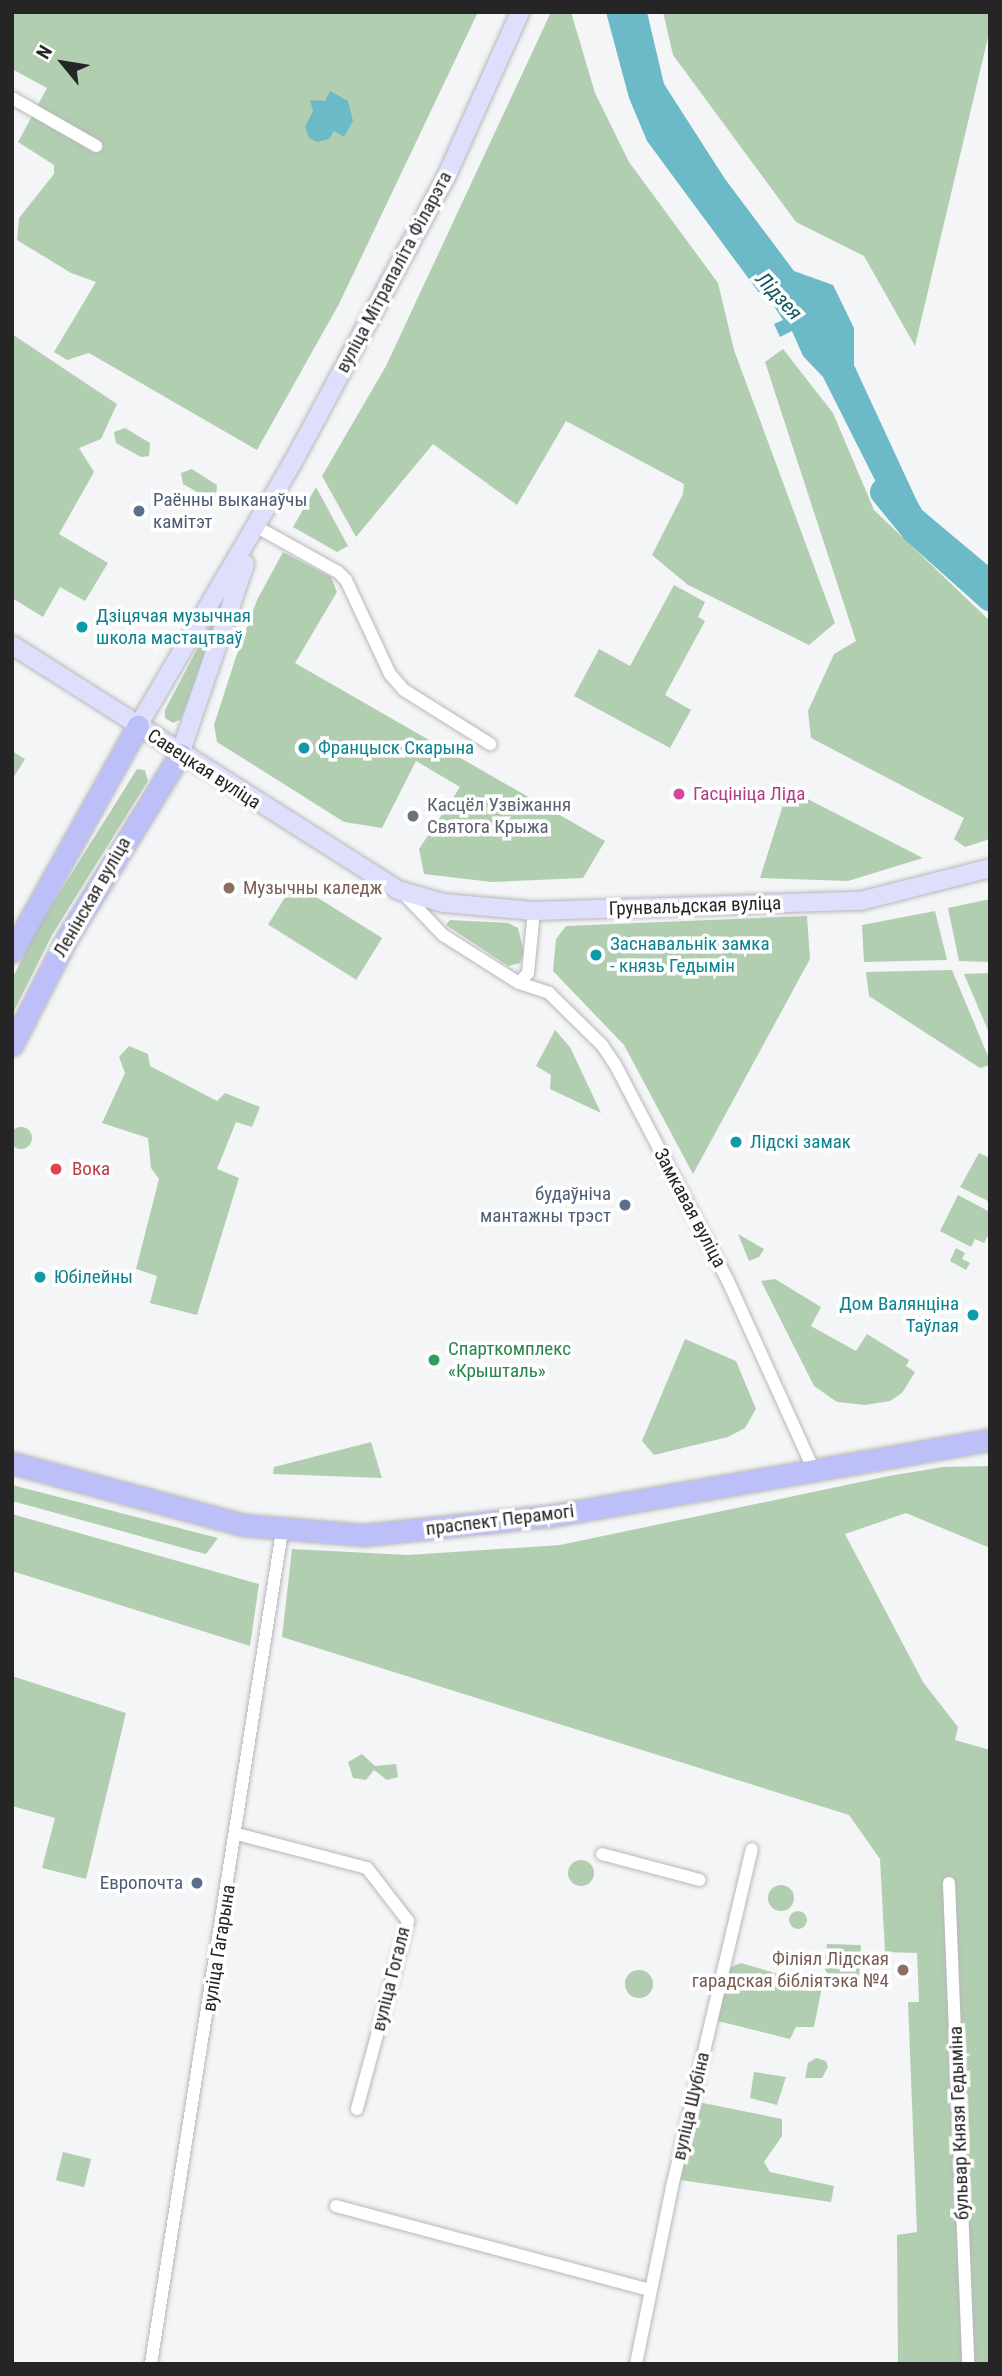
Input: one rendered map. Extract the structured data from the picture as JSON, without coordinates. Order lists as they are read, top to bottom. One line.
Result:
{"streets":{"main road":["вуліца Мітрапаліта Філарэта","Савецкая вуліца","Ленінская вуліца","Грунвальдская вуліца","праспект Перамогі"],"street":["Замкавая вуліца","вуліца Гагарына","вуліца Гогаля","вуліца Шубіна","бульвар Князя Гедыміна"]},"crossings":[["вуліца Мітрапаліта Філарэта","Савецкая вуліца"],["вуліца Мітрапаліта Філарэта","Ленінская вуліца"],["Савецкая вуліца","Ленінская вуліца"],["Савецкая вуліца","Грунвальдская вуліца"],["Савецкая вуліца","Замкавая вуліца"],["Грунвальдская вуліца","Замкавая вуліца"],["Замкавая вуліца","праспект Перамогі"],["праспект Перамогі","вуліца Гагарына"],["вуліца Гагарына","вуліца Гогаля"]],"water":["Лідзея"],"places":["Раённы выканаўчы камітэт","Дзіцячая музычная школа мастацтваў","Францыск Скарына","Гасцініца Ліда","Касцёл Узвіжання Святога Крыжа","Музычны каледж","Заснавальнік замка - князь Гедымін","Лідскі замак","Вока","будаўніча мантажны трэст","Юбілейны","Дом Валянціна Таўлая","Спарткомплекс «Крышталь»","Европочта","Філіял Лідская гарадская бібліятэка №4"],"north":"top left"}
